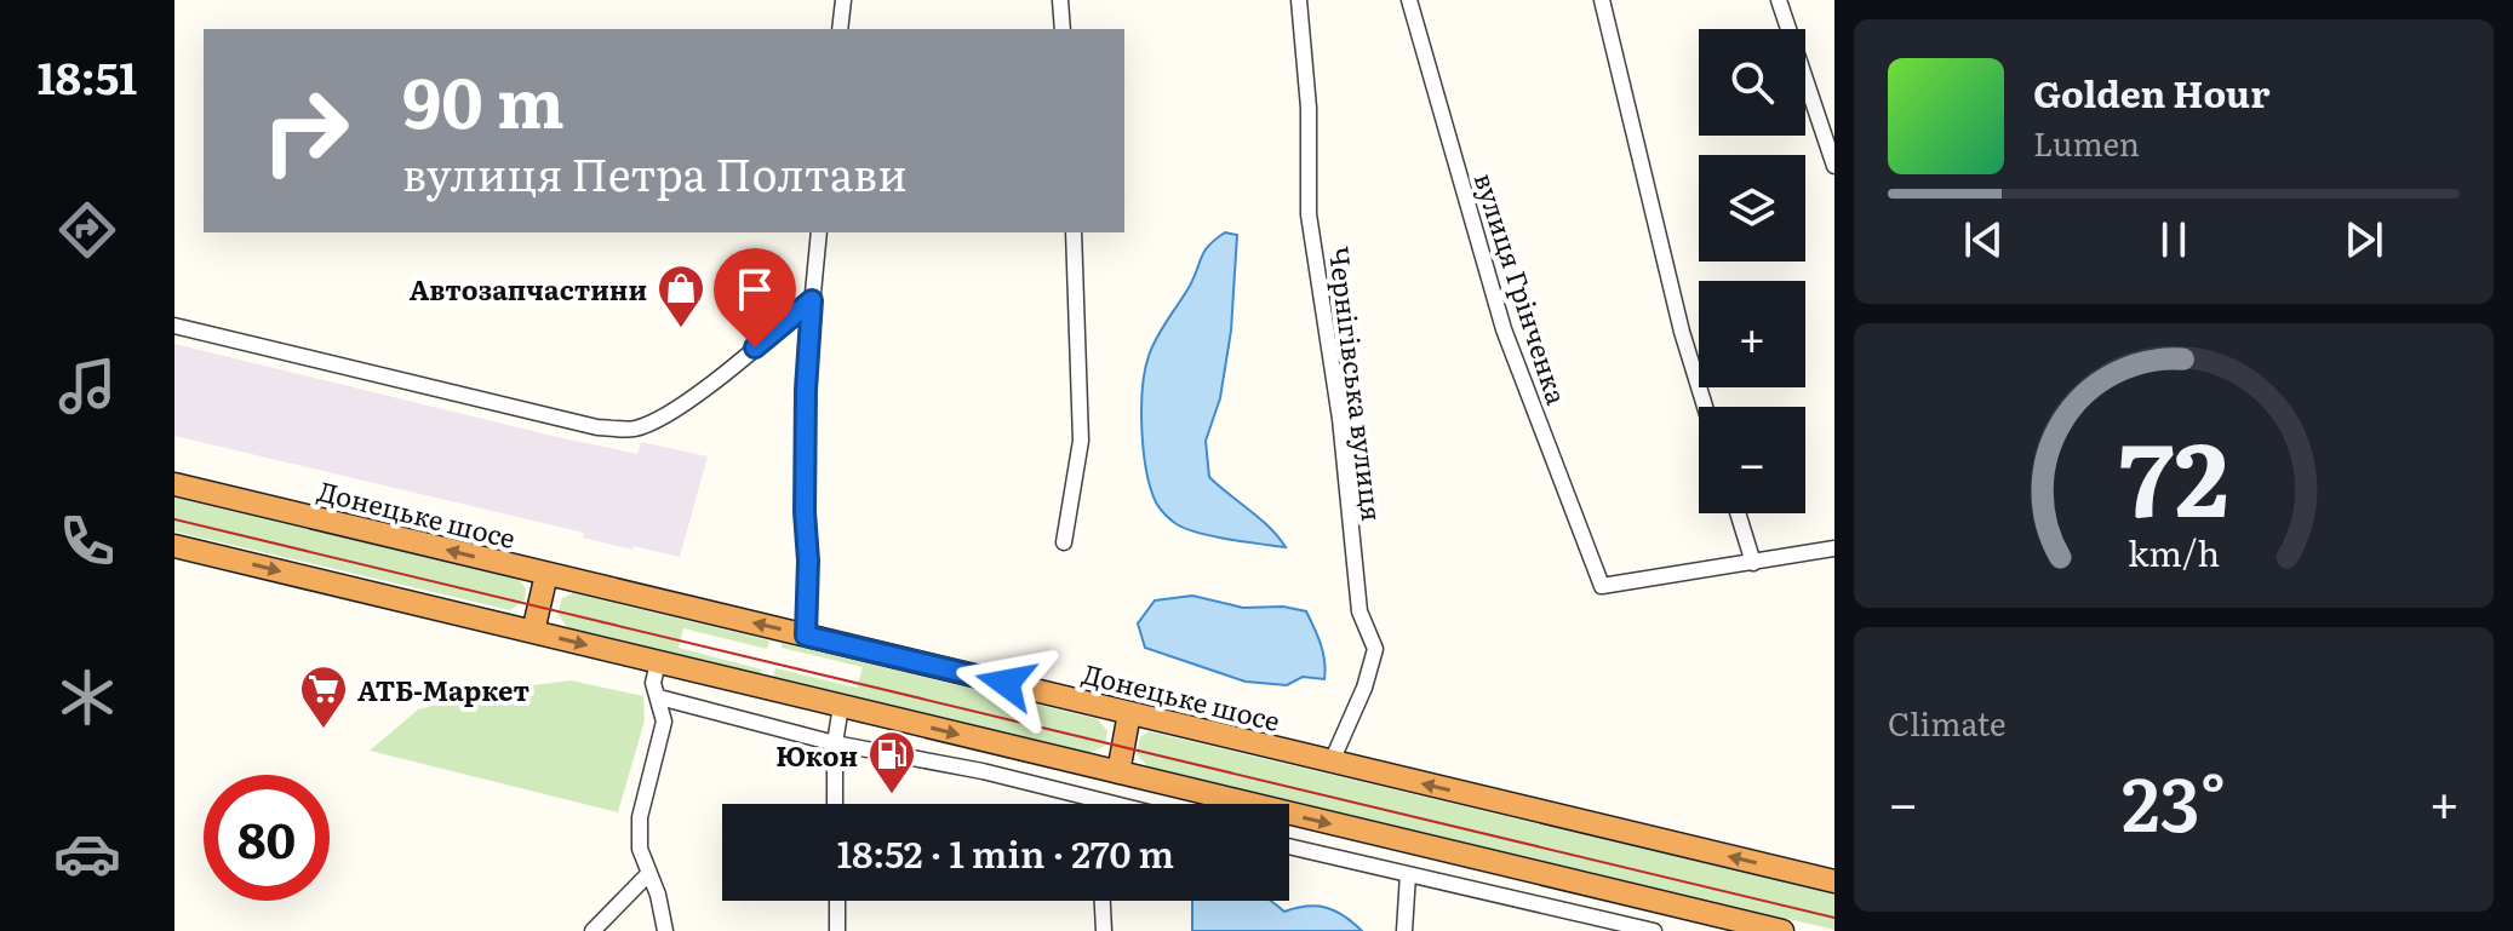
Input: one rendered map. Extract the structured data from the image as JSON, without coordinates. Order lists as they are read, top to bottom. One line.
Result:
{"streets":{"highway":["Донецьке шосе"],"street":["вулиця Грінченка","Чернігівська вулиця"]},"crossings":[["Чернігівська вулиця","Донецьке шосе"]],"places":{"shop":["Автозапчастини"],"supermarket":["АТБ-Маркет"],"fuel station":["Юкон"]},"page":{"tabs":"18:51","map_buttons":["+","−"],"turn":["90 m","вулиця Петра Полтави"],"song":["Golden Hour","Lumen"],"tile":"Climate","heat":["−","23°","+"],"limit":"80","trip":"18:52 · 1 min · 270 m","gauge":["72","km/h"]}}
